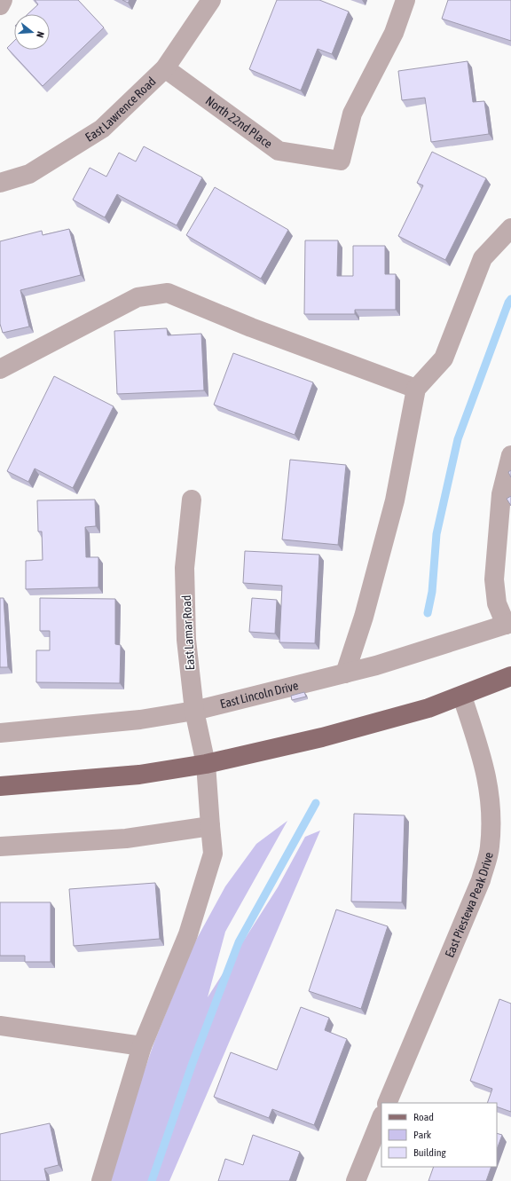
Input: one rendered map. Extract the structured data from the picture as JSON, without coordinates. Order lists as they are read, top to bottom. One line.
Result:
{"streets":{"street":["East Lawrence Road","North 22nd Place","East Lamar Road","East Lincoln Drive","East Piestewa Peak Drive"]},"crossings":[["East Lawrence Road","North 22nd Place"],["East Lamar Road","East Lincoln Drive"]],"legend":["Road","Park","Building"],"north":"right"}
